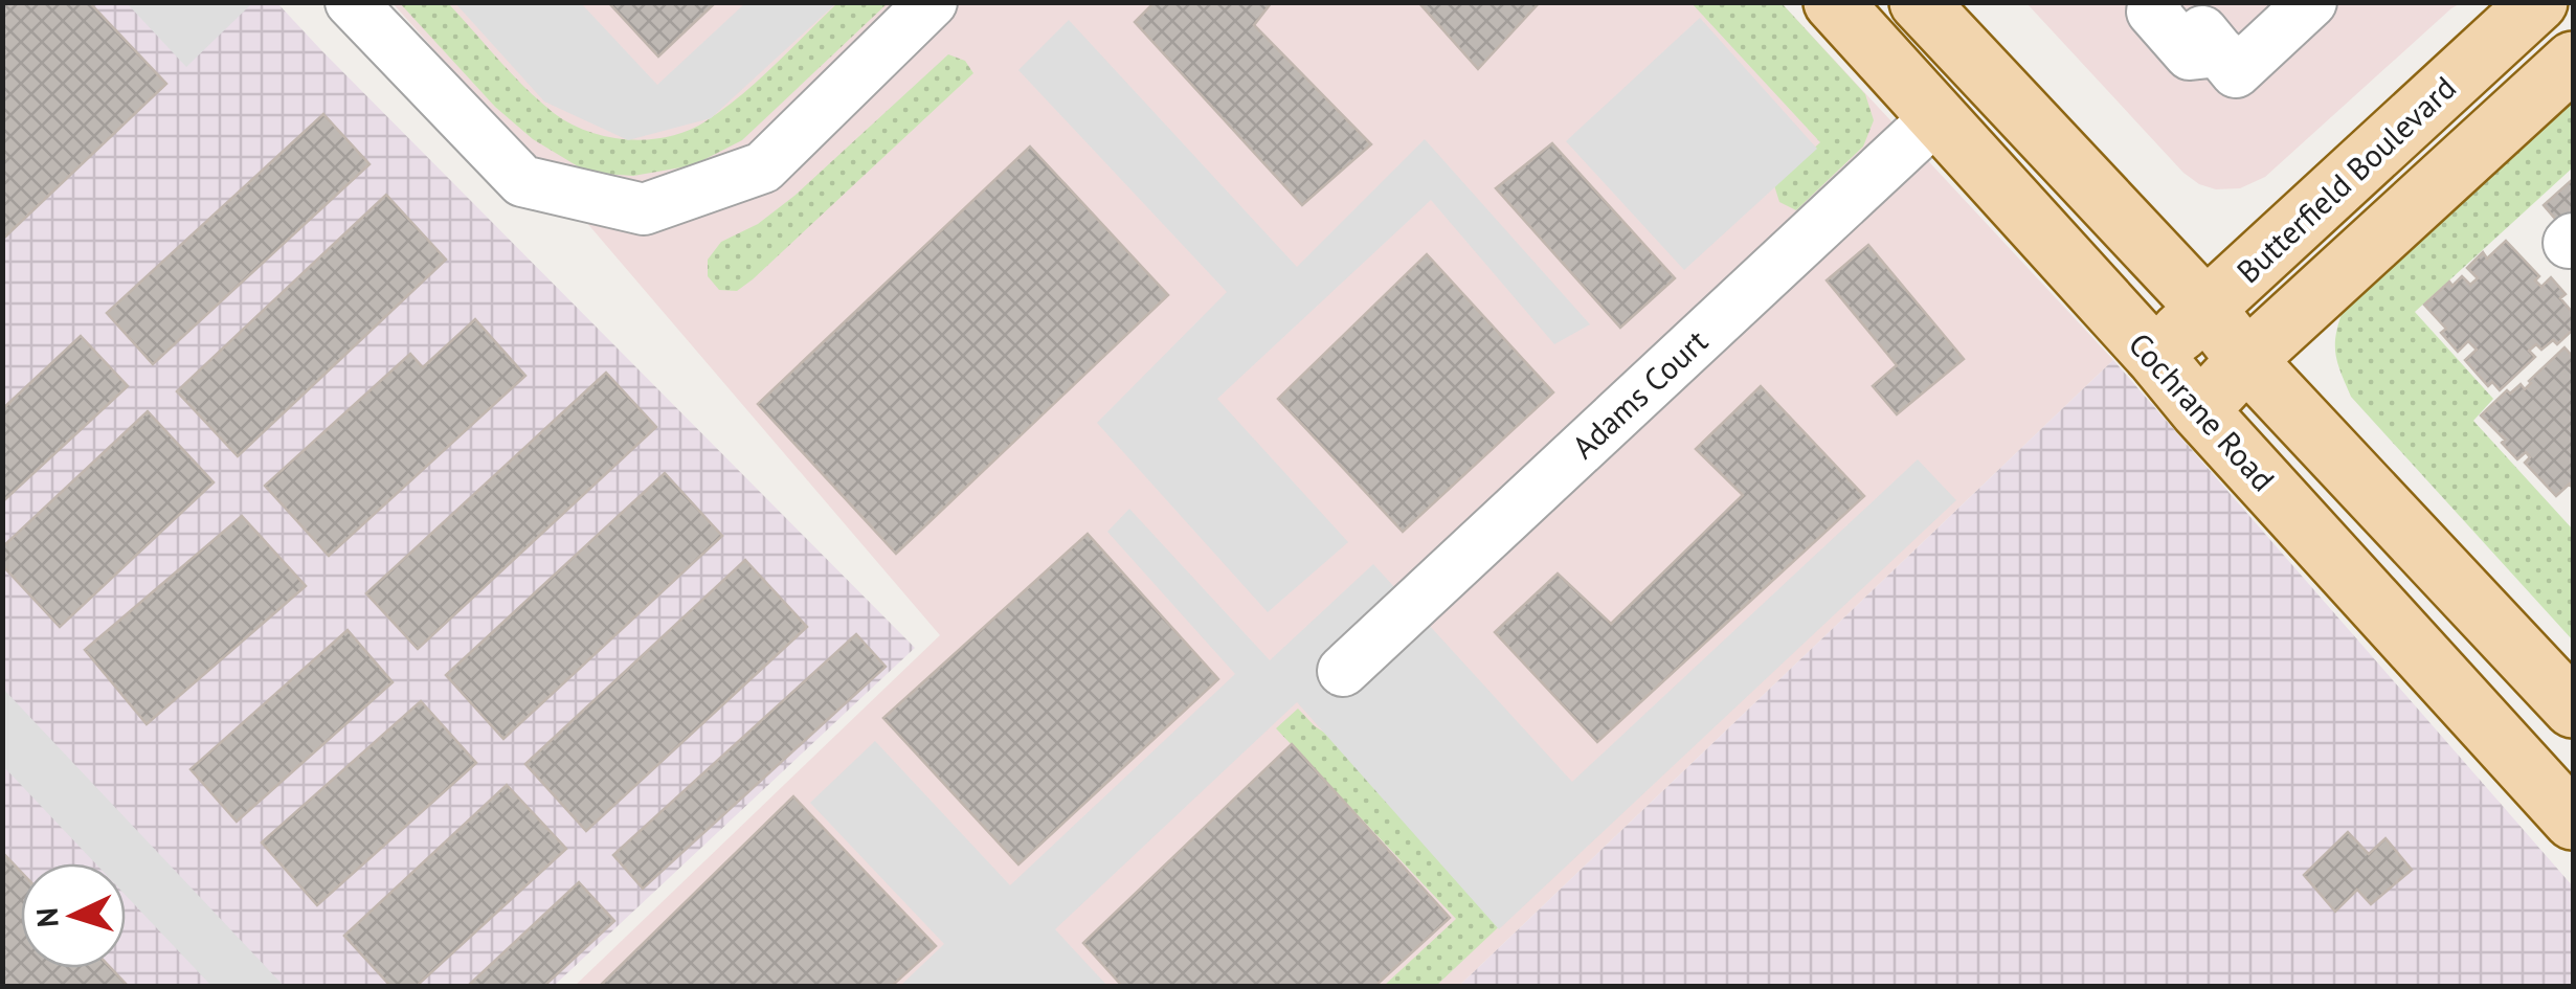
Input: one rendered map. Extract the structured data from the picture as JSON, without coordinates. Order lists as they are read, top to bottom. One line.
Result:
{"streets":{"main road":["Butterfield Boulevard","Cochrane Road"],"street":["Adams Court"]},"crossings":[["Butterfield Boulevard","Cochrane Road"],["Adams Court","Cochrane Road"]],"north":"left"}
